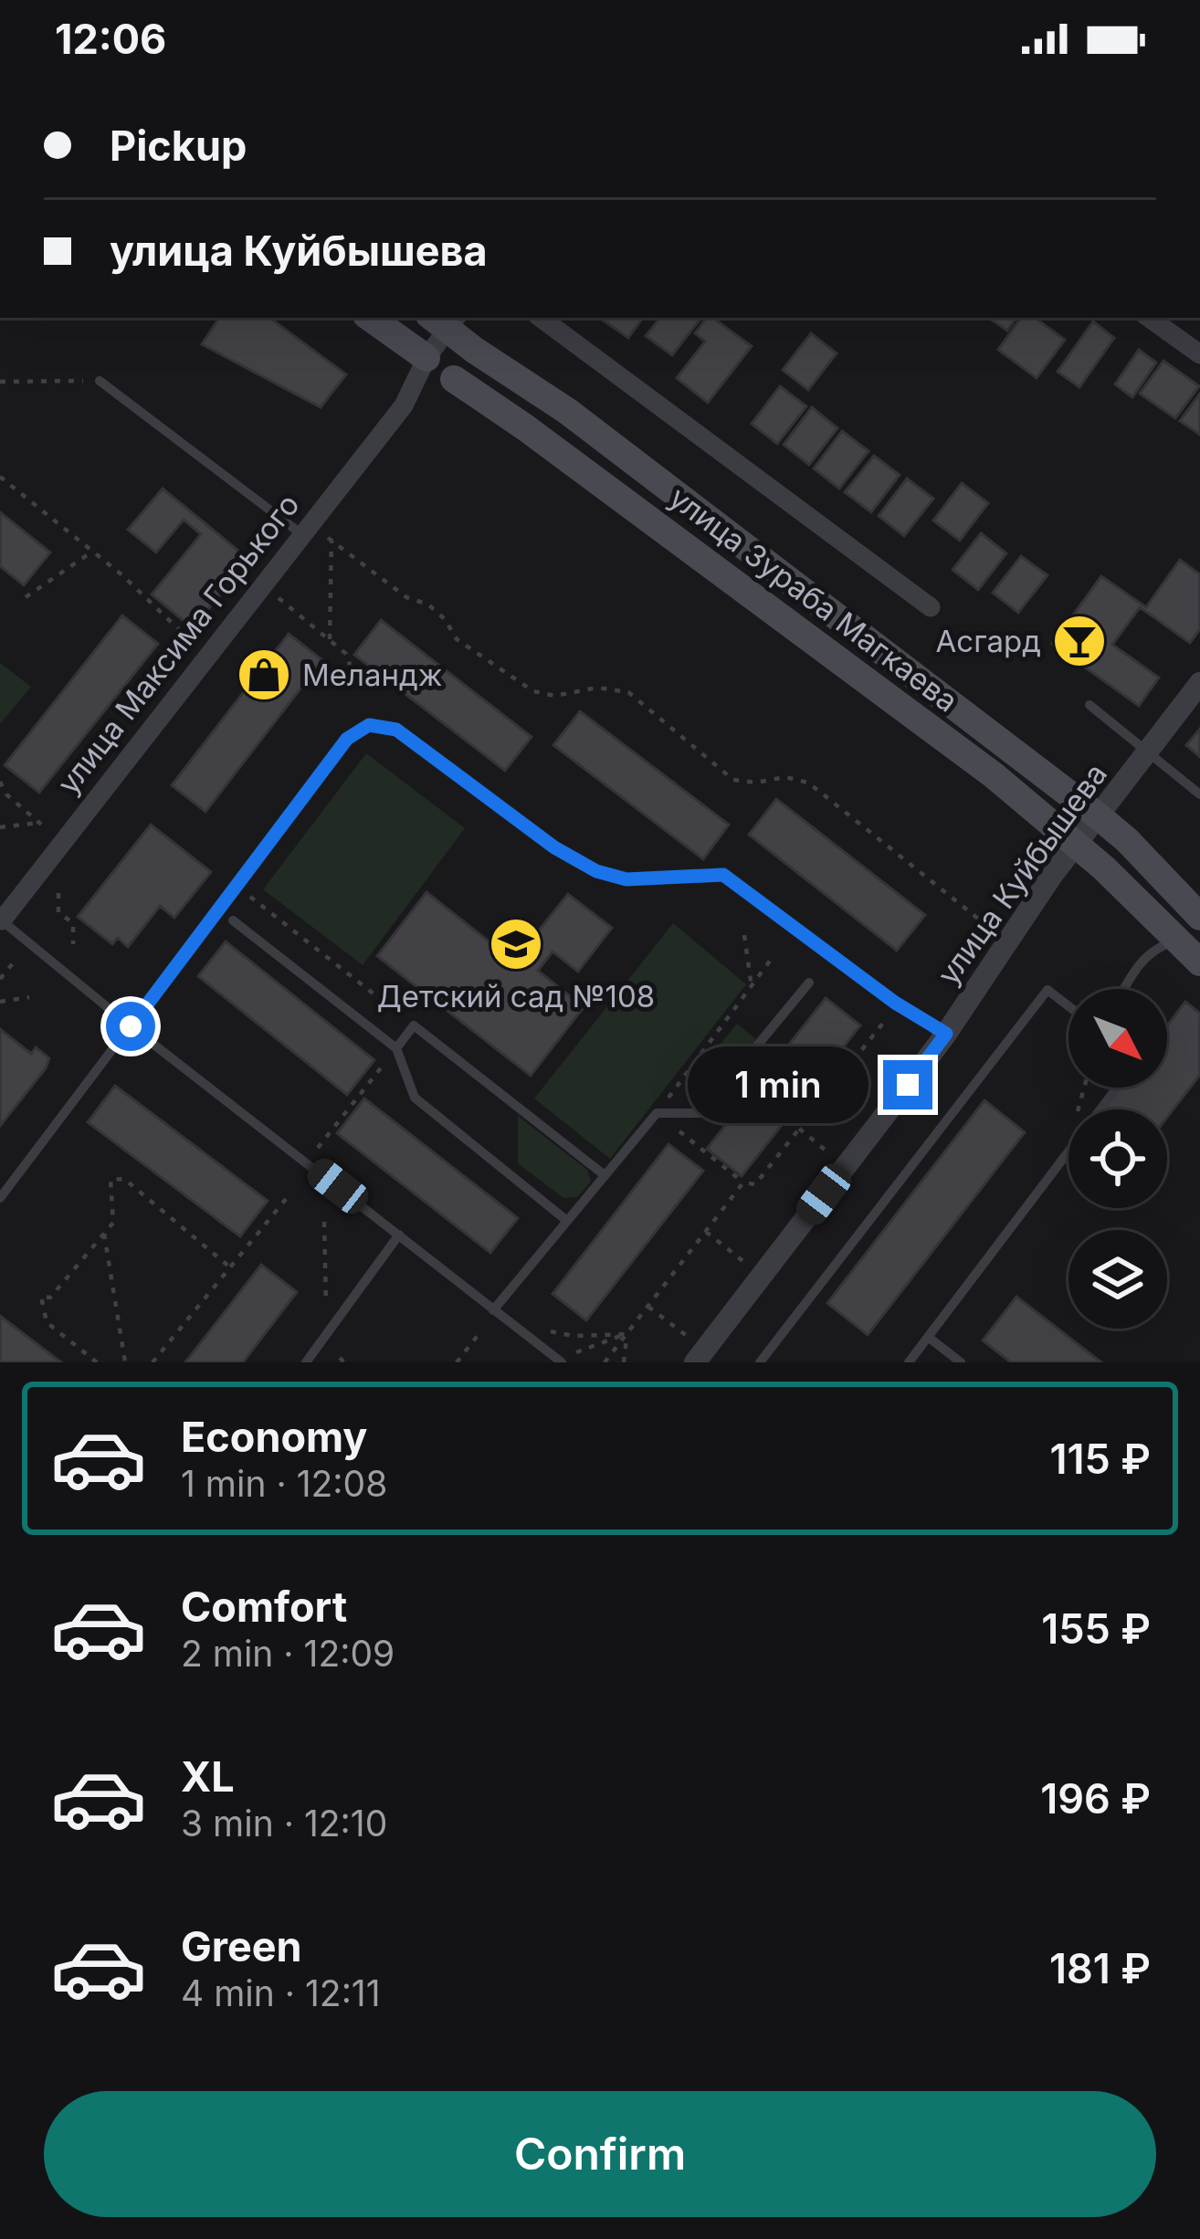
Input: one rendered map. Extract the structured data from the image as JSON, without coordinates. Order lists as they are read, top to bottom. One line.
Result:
{"streets":{"main road":["улица Зураба Магкаева"],"street":["улица Максима Горького","улица Куйбышева"]},"crossings":[["улица Зураба Магкаева","улица Максима Горького"],["улица Зураба Магкаева","улица Куйбышева"]],"places":{"bar":["Асгард"],"shop":["Меландж"],"school or university":["Детский сад №108"]},"north":"bottom right","page":{"status":"12:06","banner":["Pickup","улица Куйбышева"],"bubble":"1 min","list":[{"name":"Economy","note":"1 min · 12:08","value":"115 ₽"},{"name":"Comfort","note":"2 min · 12:09","value":"155 ₽"},{"name":"XL","note":"3 min · 12:10","value":"196 ₽"},{"name":"Green","note":"4 min · 12:11","value":"181 ₽"}],"buttons":"Confirm"}}
